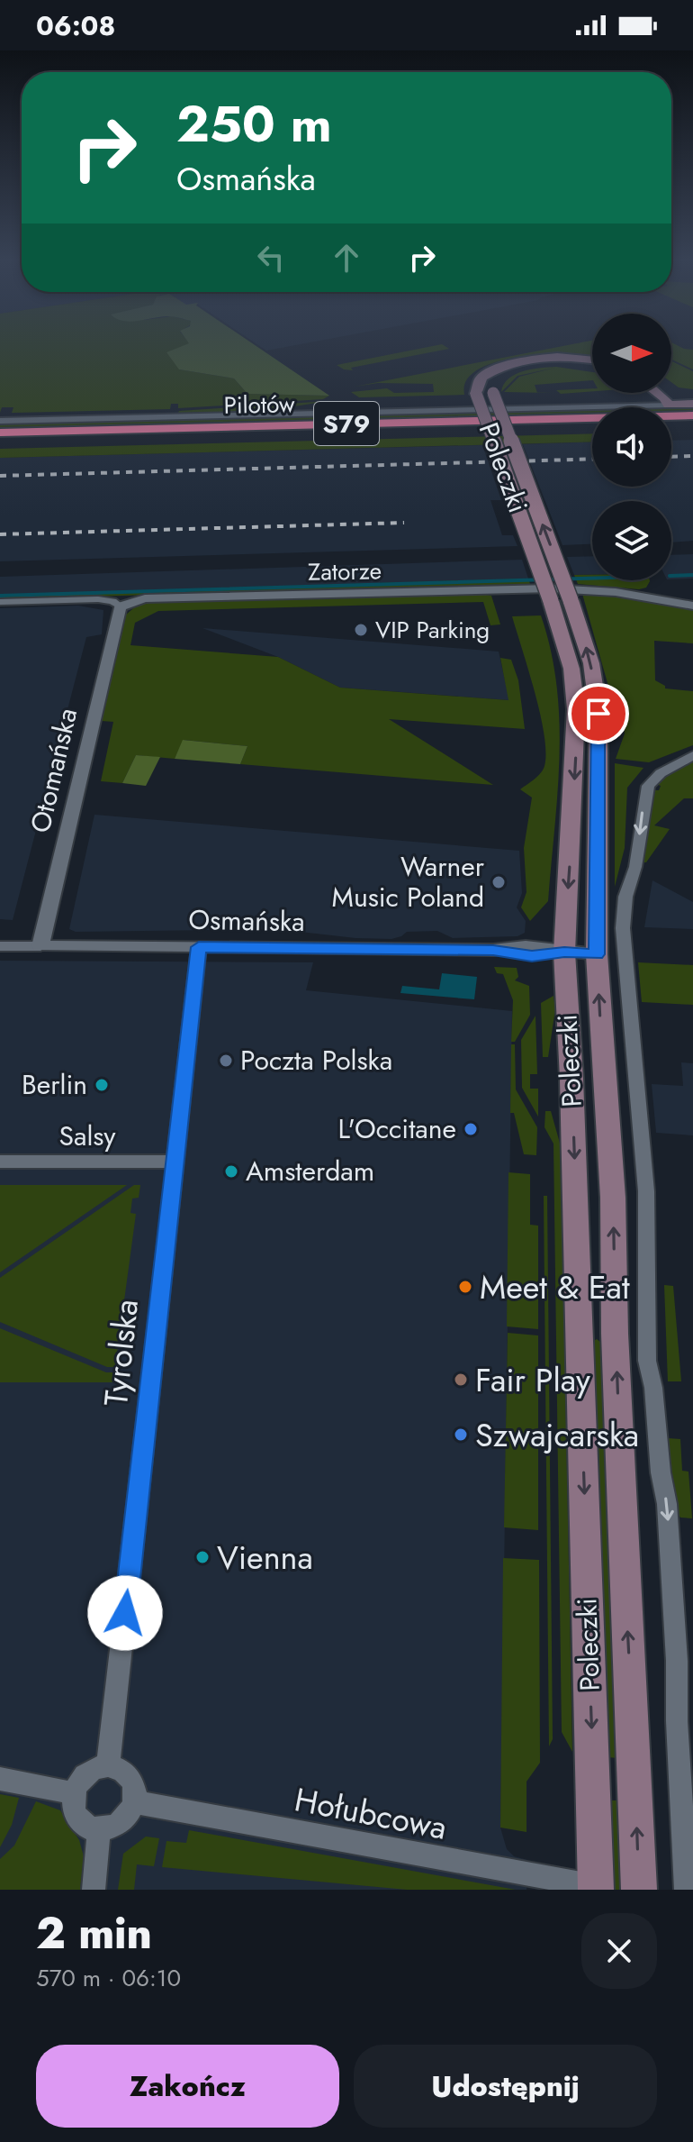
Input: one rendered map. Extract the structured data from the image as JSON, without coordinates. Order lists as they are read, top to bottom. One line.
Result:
{"streets":{"highway":["Pilotów","S79"],"main road":["Poleczki"],"street":["Zatorze","Otomańska","Osmańska","Salsy","Tyrolska","Hołubcowa"]},"crossings":[["Poleczki","Osmańska"],["Poleczki","Hołubcowa"],["Zatorze","Otomańska"],["Otomańska","Osmańska"],["Osmańska","Tyrolska"],["Salsy","Tyrolska"],["Tyrolska","Hołubcowa"]],"places":["VIP Parking","Warner Music Poland","Poczta Polska","Berlin","L'Occitane","Amsterdam","Meet & Eat","Fair Play","Szwajcarska","Vienna"],"north":"right","page":{"status":"06:08","turn":["250 m","Osmańska"],"heading":["2 min","570 m · 06:10"],"buttons":["Zakończ","Udostępnij"]}}
